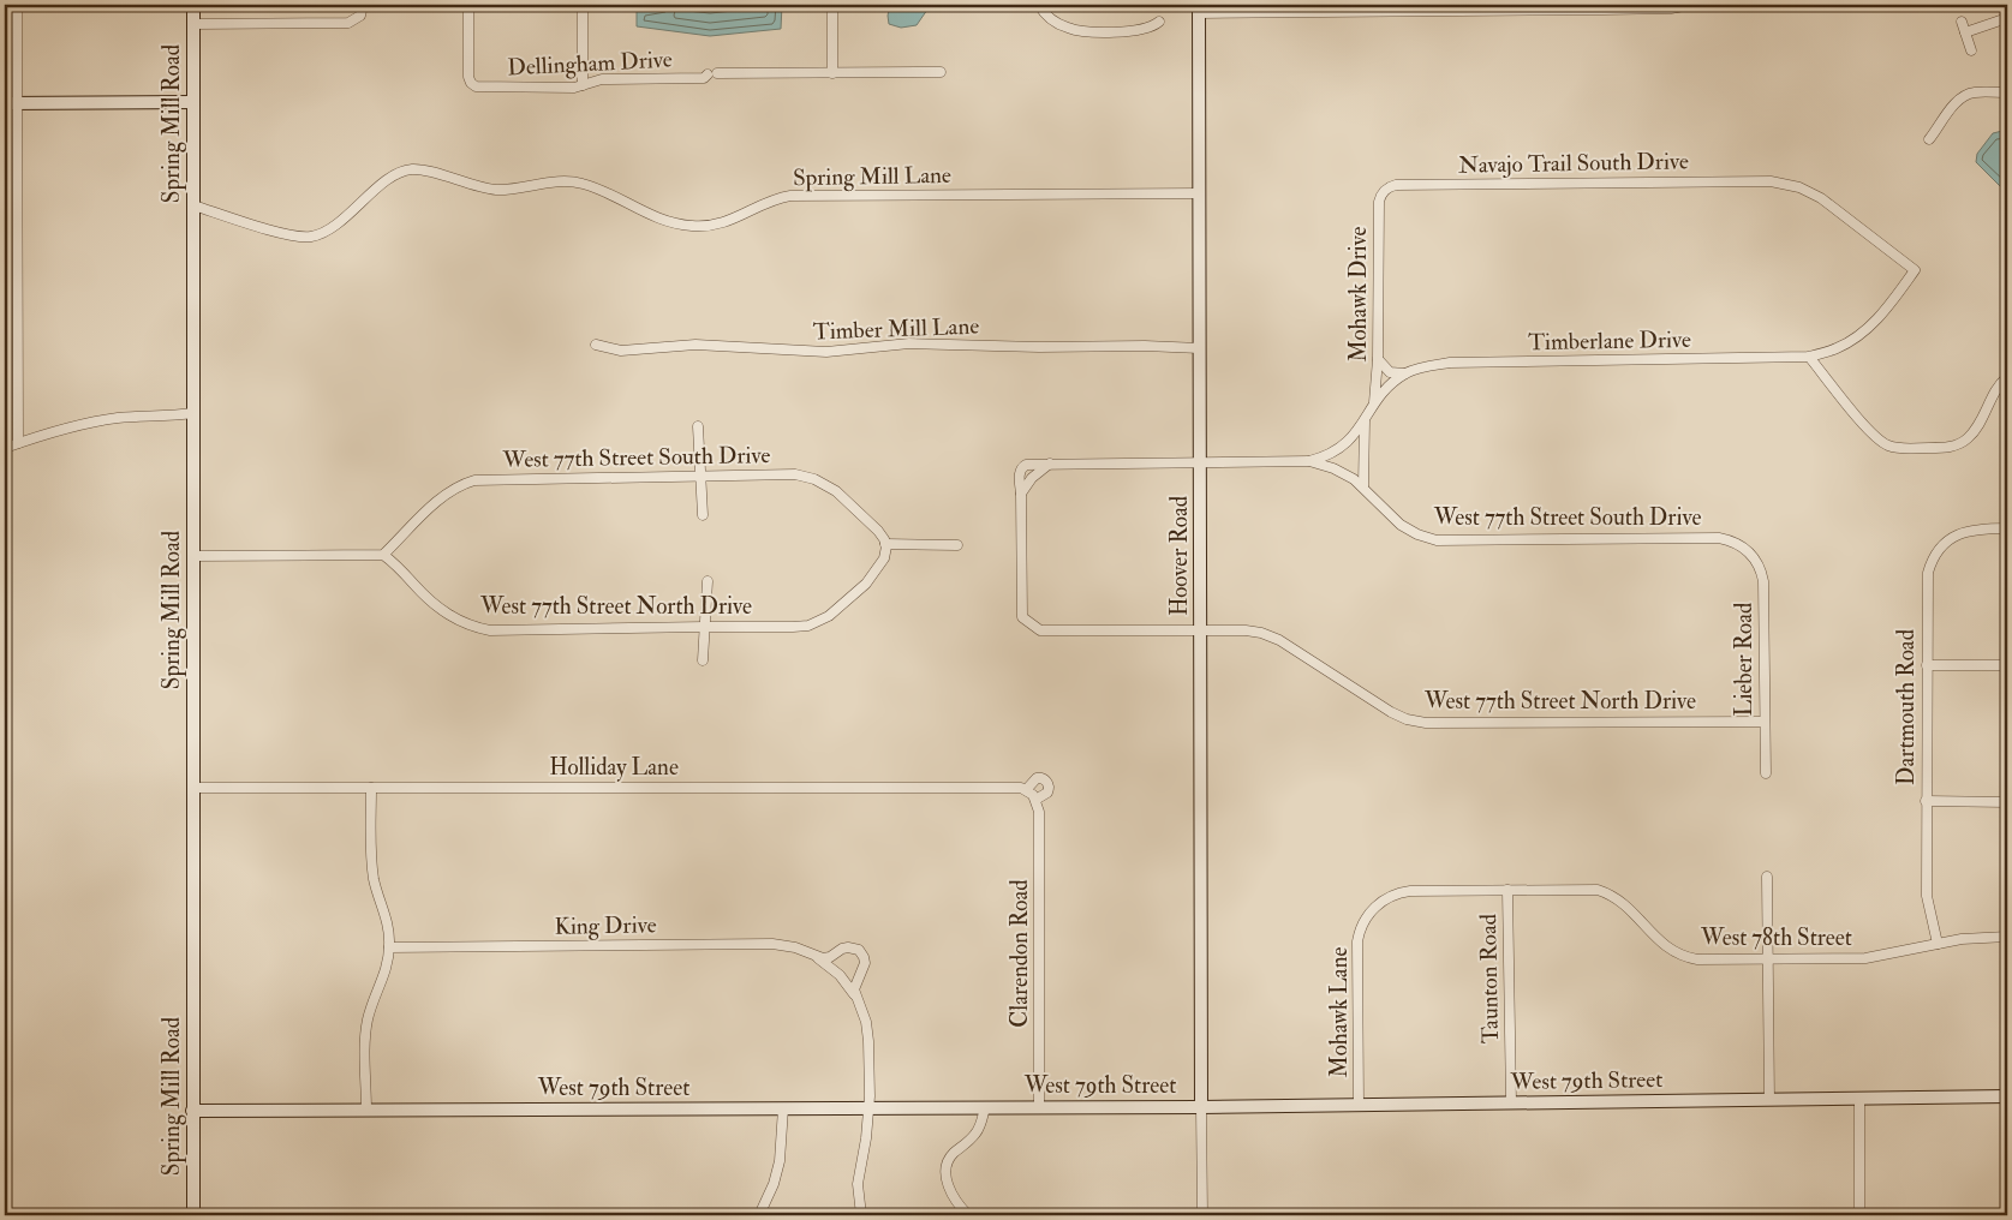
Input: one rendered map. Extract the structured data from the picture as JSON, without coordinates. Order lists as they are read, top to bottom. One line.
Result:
{"streets":{"street":["Dellingham Drive","Spring Mill Road","Navajo Trail South Drive","Spring Mill Lane","Mohawk Drive","Timber Mill Lane","Timberlane Drive","West 77th Street South Drive","Hoover Road","West 77th Street North Drive","Lieber Road","Dartmouth Road","Holliday Lane","King Drive","West 78th Street","Clarendon Road","Taunton Road","Mohawk Lane","West 79th Street"]},"crossings":[["Spring Mill Road","Spring Mill Lane"],["Spring Mill Road","Holliday Lane"],["Spring Mill Road","West 79th Street"],["Navajo Trail South Drive","Mohawk Drive"],["Navajo Trail South Drive","Timberlane Drive"],["Spring Mill Lane","Hoover Road"],["Mohawk Drive","Timberlane Drive"],["Timber Mill Lane","Hoover Road"],["Timberlane Drive","West 77th Street South Drive"],["West 77th Street South Drive","Hoover Road"],["West 77th Street South Drive","West 77th Street North Drive"],["West 77th Street South Drive","Lieber Road"],["Hoover Road","West 77th Street North Drive"],["Hoover Road","West 79th Street"],["West 77th Street North Drive","Lieber Road"],["Dartmouth Road","West 78th Street"],["Holliday Lane","Clarendon Road"],["King Drive","West 79th Street"],["West 78th Street","Taunton Road"],["West 78th Street","Mohawk Lane"],["Clarendon Road","West 79th Street"],["Taunton Road","West 79th Street"],["Mohawk Lane","West 79th Street"]]}
